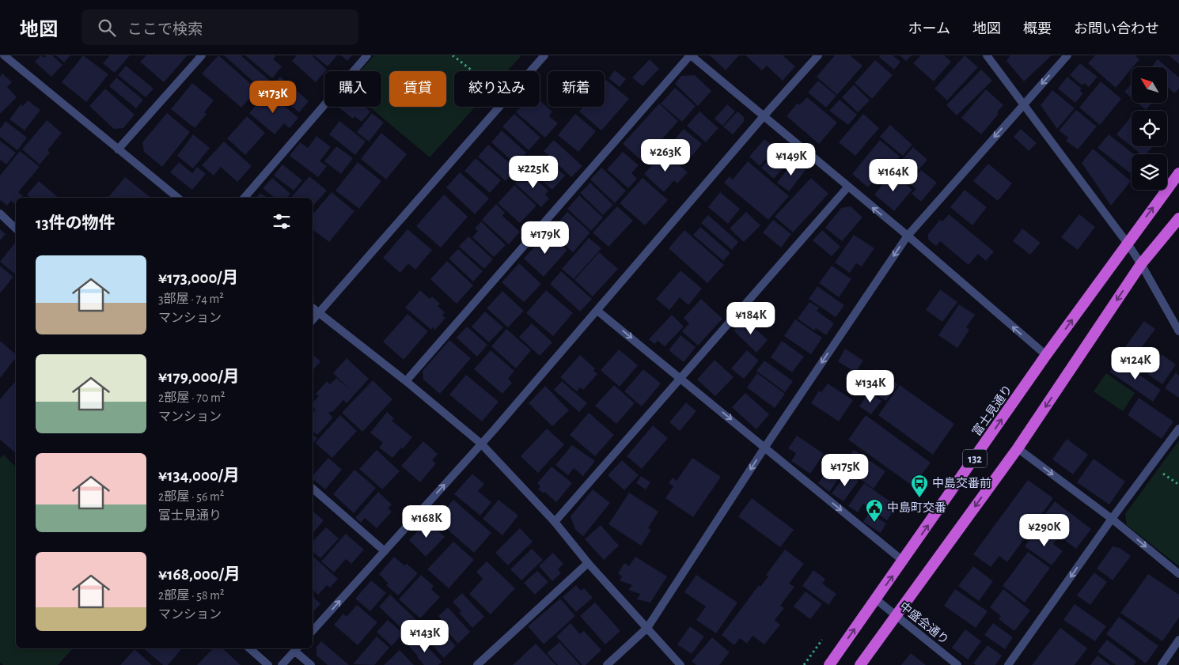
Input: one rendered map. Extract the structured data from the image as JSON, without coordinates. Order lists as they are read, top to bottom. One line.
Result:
{"streets":{"highway":["富士見通り","132"],"street":["中盛会通り"]},"crossings":[["富士見通り","中盛会通り"],["132","中盛会通り"]],"places":{"bus stop":["中島交番前"],"public building":["中島町交番"]},"north":"top left","page":{"header":"地図","search":"ここで検索","nav":["ホーム","地図","概要","お問い合わせ"],"chip":["購入","賃貸","絞り込み","新着"],"price":["¥173K","¥263K","¥149K","¥225K","¥164K","¥179K","¥184K","¥124K","¥134K","¥175K","¥168K","¥290K","¥143K"],"heading":"13件の物件","list":[{"name":"¥173,000/月","note":"3部屋 · 74 m² · マンション"},{"name":"¥179,000/月","note":"2部屋 · 70 m² · マンション"},{"name":"¥134,000/月","note":"2部屋 · 56 m² · 富士見通り"},{"name":"¥168,000/月","note":"2部屋 · 58 m² · マンション"}]}}
